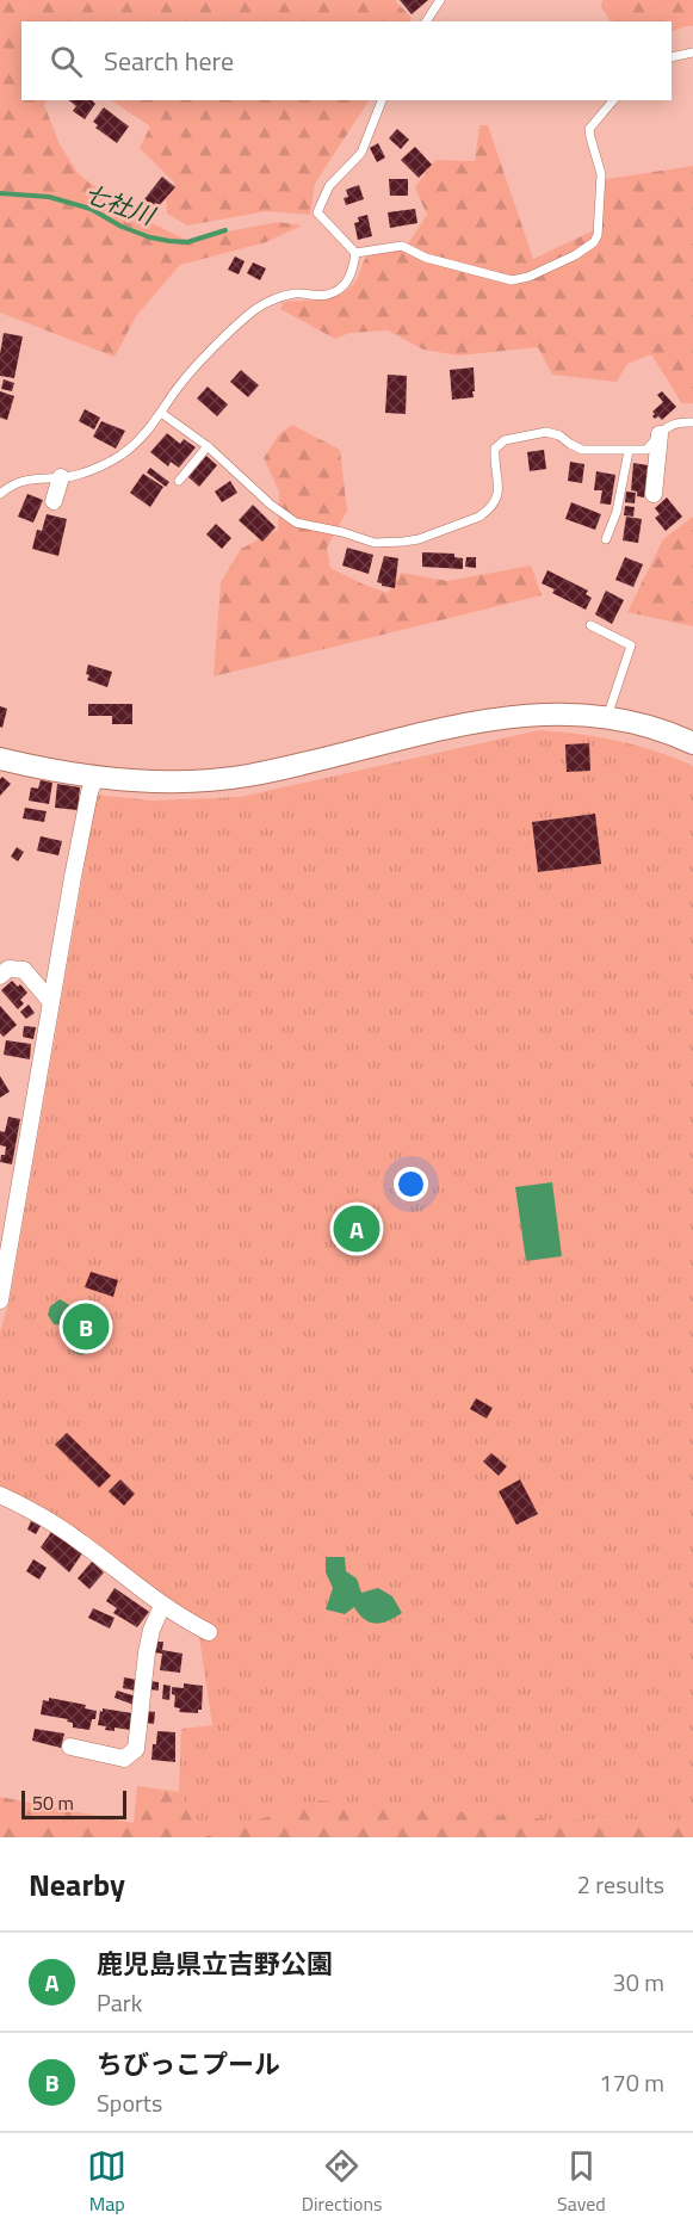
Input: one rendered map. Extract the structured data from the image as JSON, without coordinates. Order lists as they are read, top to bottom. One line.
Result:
{"water":["七社川"],"scale_bar":"50 m","page":{"search":"Search here","pins":["A","B"],"scale":"50 m","heading":["Nearby","2 results"],"list":[{"mark":"A","name":"鹿児島県立吉野公園","note":"Park","value":"30 m"},{"mark":"B","name":"ちびっこプール","note":"Sports","value":"170 m"}],"nav":["Map","Directions","Saved"]}}
